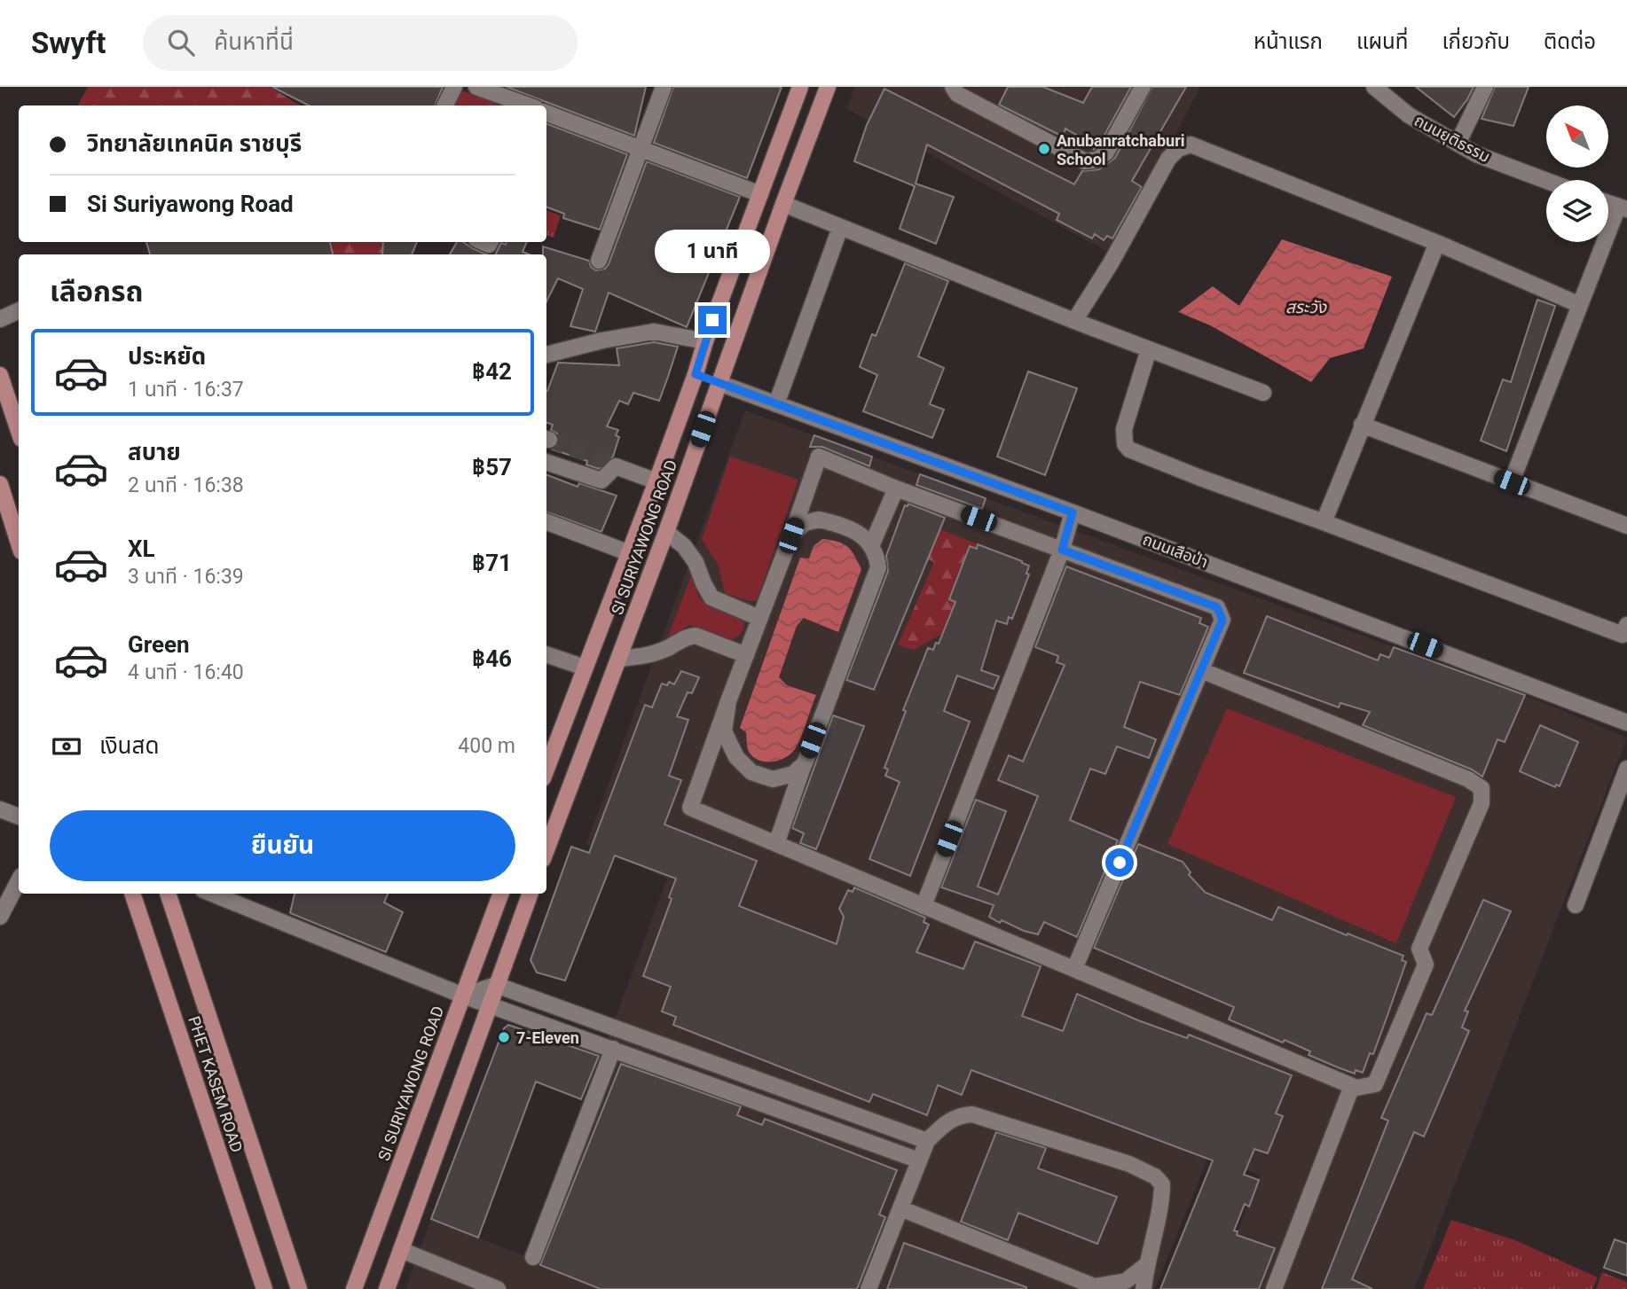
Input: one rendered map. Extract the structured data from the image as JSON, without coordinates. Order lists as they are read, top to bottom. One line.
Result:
{"streets":{"main road":["SI SURIYAWONG ROAD","PHET KASEM ROAD"],"street":["ถนนยุติธรรม","ถนนเสือป่า"]},"crossings":[["SI SURIYAWONG ROAD","ถนนเสือป่า"]],"water":["สระวัง"],"places":["Anubanratchaburi School","7-Eleven"],"north":"top left","page":{"header":"Swyft","search":"ค้นหาที่นี่","nav":["หน้าแรก","แผนที่","เกี่ยวกับ","ติดต่อ"],"banner":["วิทยาลัยเทคนิค ราชบุรี","Si Suriyawong Road"],"bubble":"1 นาที","heading":"เลือกรถ","list":[{"name":"ประหยัด","note":"1 นาที · 16:37","value":"฿42"},{"name":"สบาย","note":"2 นาที · 16:38","value":"฿57"},{"name":"XL","note":"3 นาที · 16:39","value":"฿71"},{"name":"Green","note":"4 นาที · 16:40","value":"฿46"}],"pay":["เงินสด","400 m"],"buttons":"ยืนยัน"}}
